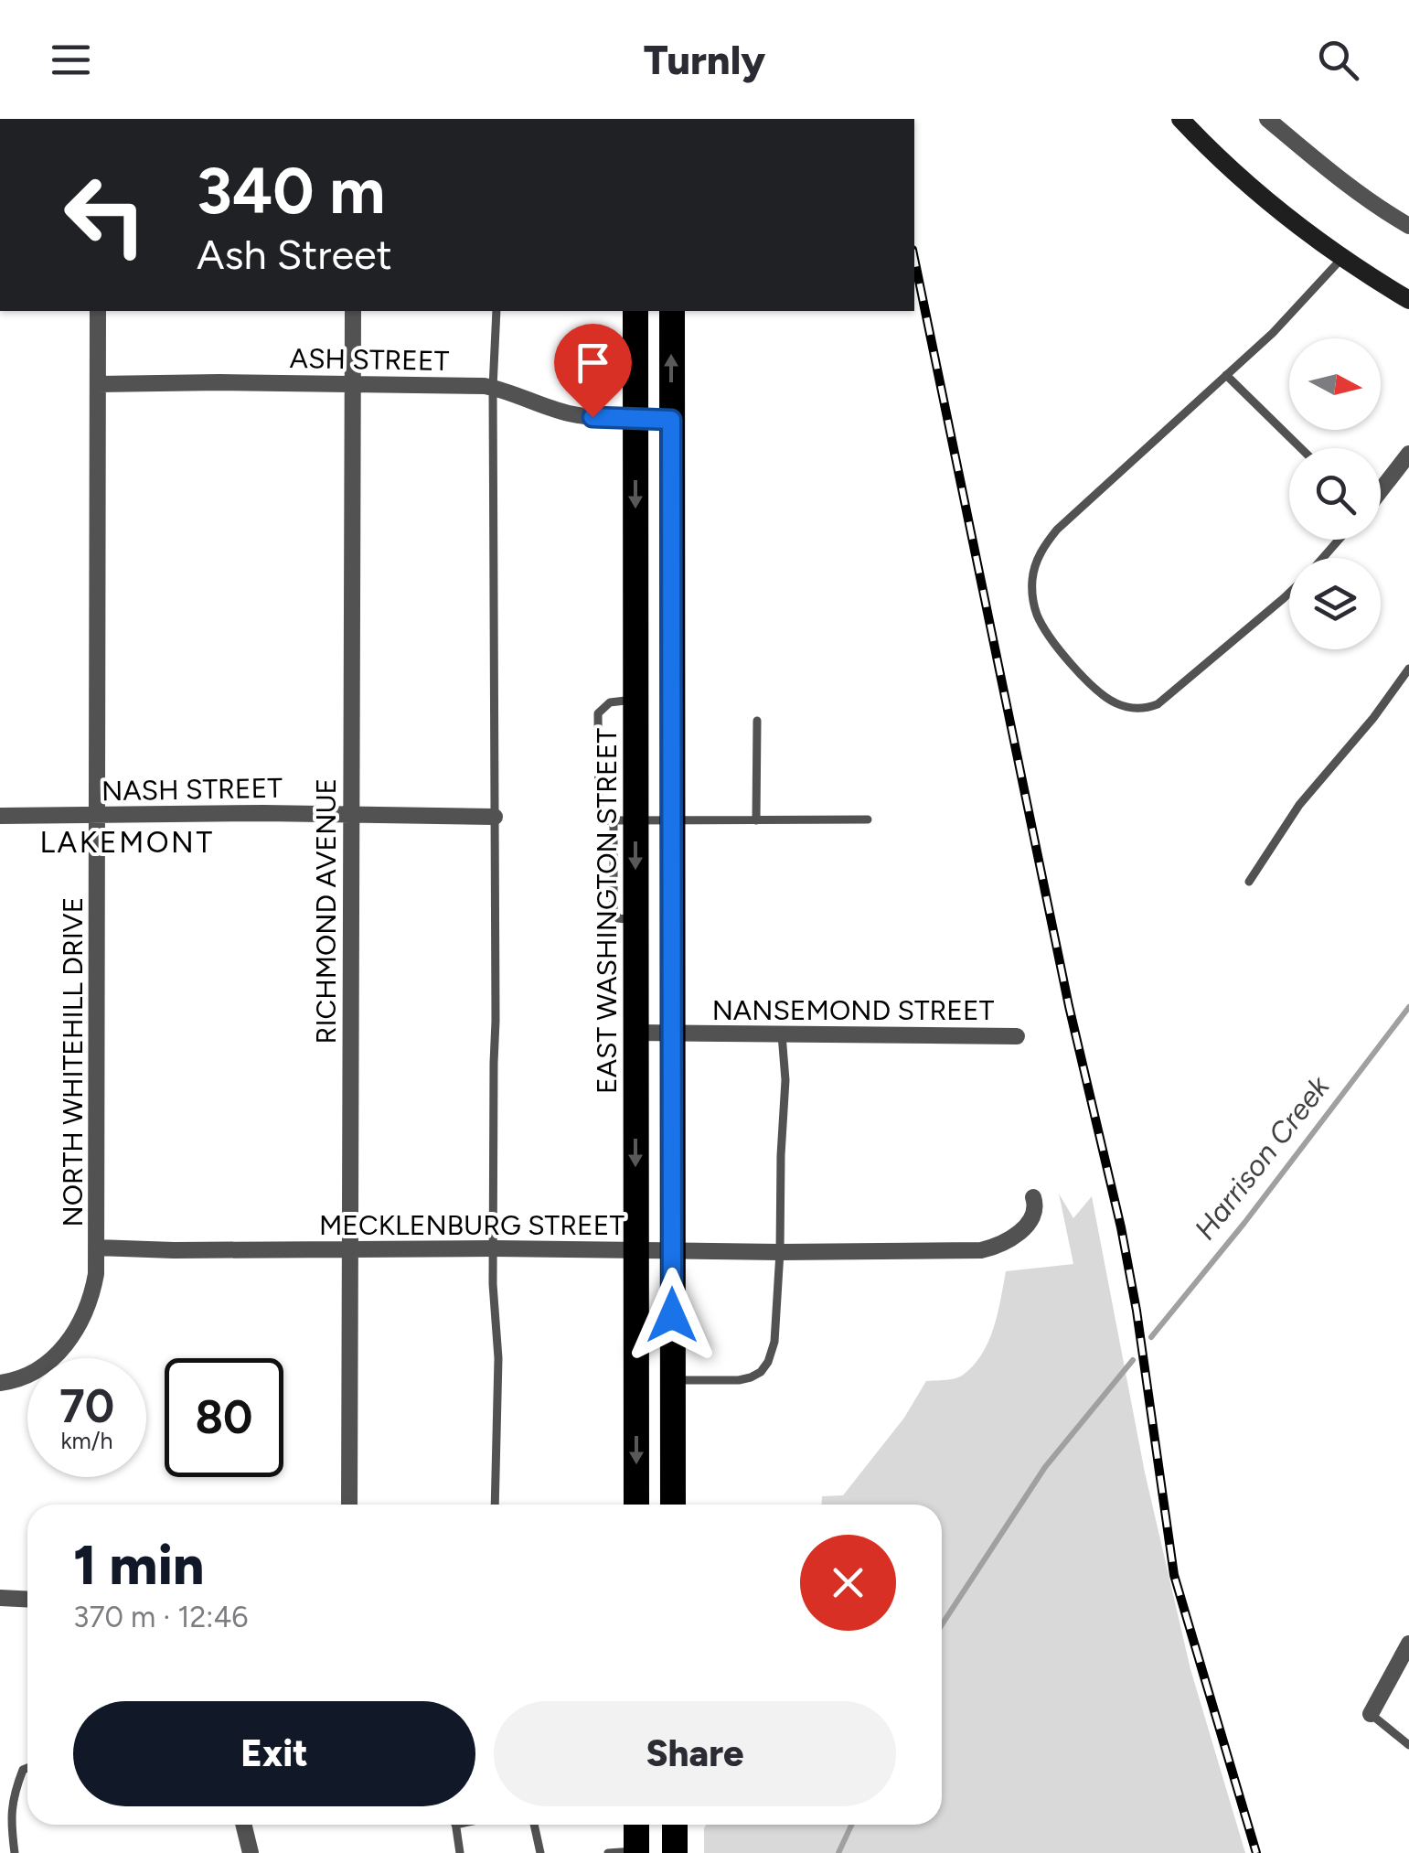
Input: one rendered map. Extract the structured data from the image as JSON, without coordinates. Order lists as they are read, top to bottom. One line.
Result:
{"streets":{"highway":["EAST WASHINGTON STREET"],"street":["ASH STREET","NASH STREET","RICHMOND AVENUE","NANSEMOND STREET","NORTH WHITEHILL DRIVE","MECKLENBURG STREET"]},"crossings":[["ASH STREET","RICHMOND AVENUE"],["ASH STREET","EAST WASHINGTON STREET"],["ASH STREET","NORTH WHITEHILL DRIVE"],["NASH STREET","RICHMOND AVENUE"],["NASH STREET","NORTH WHITEHILL DRIVE"],["RICHMOND AVENUE","MECKLENBURG STREET"],["EAST WASHINGTON STREET","NANSEMOND STREET"],["EAST WASHINGTON STREET","MECKLENBURG STREET"],["NORTH WHITEHILL DRIVE","MECKLENBURG STREET"]],"districts":["LAKEMONT"],"water":["Harrison Creek"],"north":"right","page":{"header":"Turnly","turn":["340 m","Ash Street"],"speed":"70 km/h","limit":"80","heading":["1 min","370 m · 12:46"],"buttons":["Exit","Share"]}}
